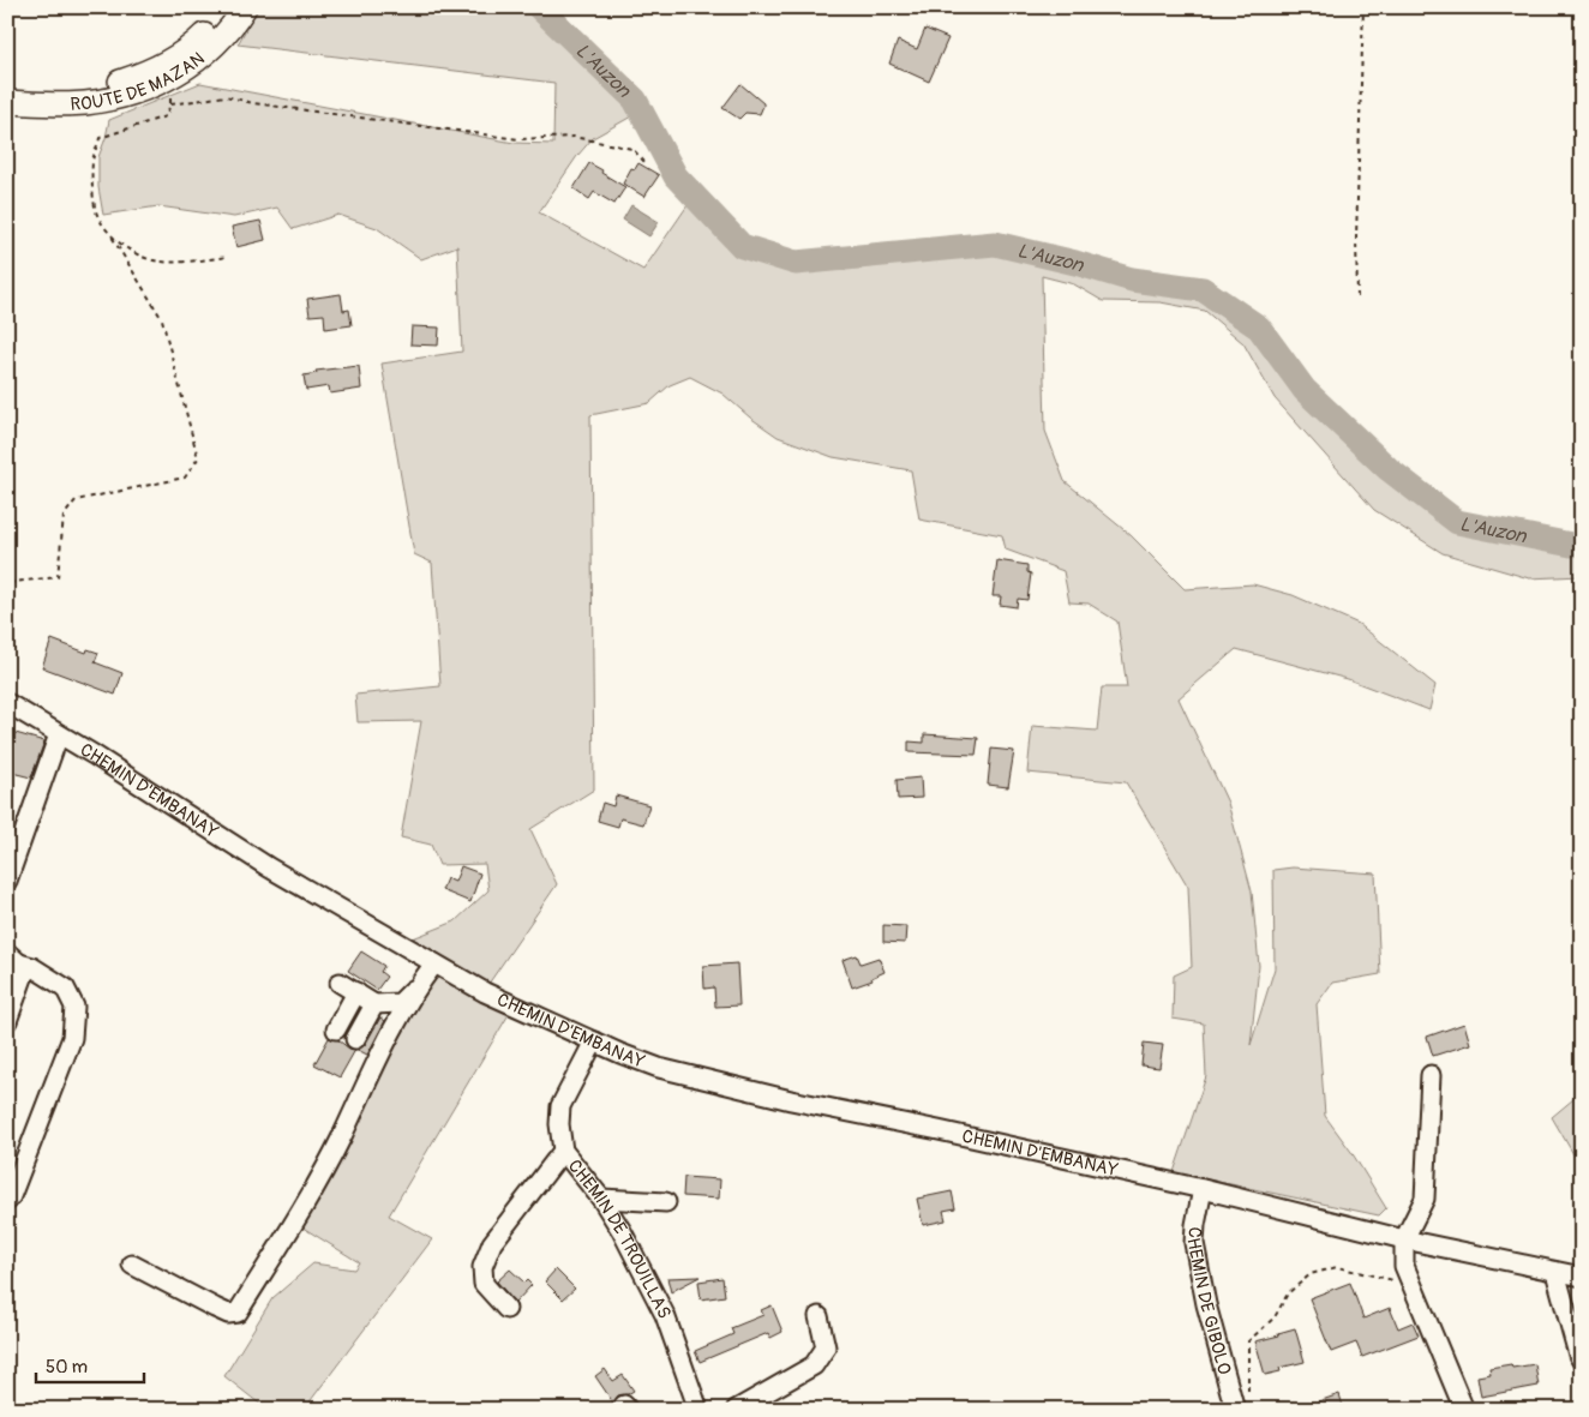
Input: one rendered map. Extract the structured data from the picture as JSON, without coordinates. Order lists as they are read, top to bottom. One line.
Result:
{"streets":{"main road":["ROUTE DE MAZAN"],"street":["CHEMIN D'EMBANAY","CHEMIN DE TROUILLAS","CHEMIN DE GIBOLO"]},"crossings":[["CHEMIN D'EMBANAY","CHEMIN DE TROUILLAS"],["CHEMIN D'EMBANAY","CHEMIN DE GIBOLO"]],"water":["L'Auzon"],"scale_bar":"50 m"}
